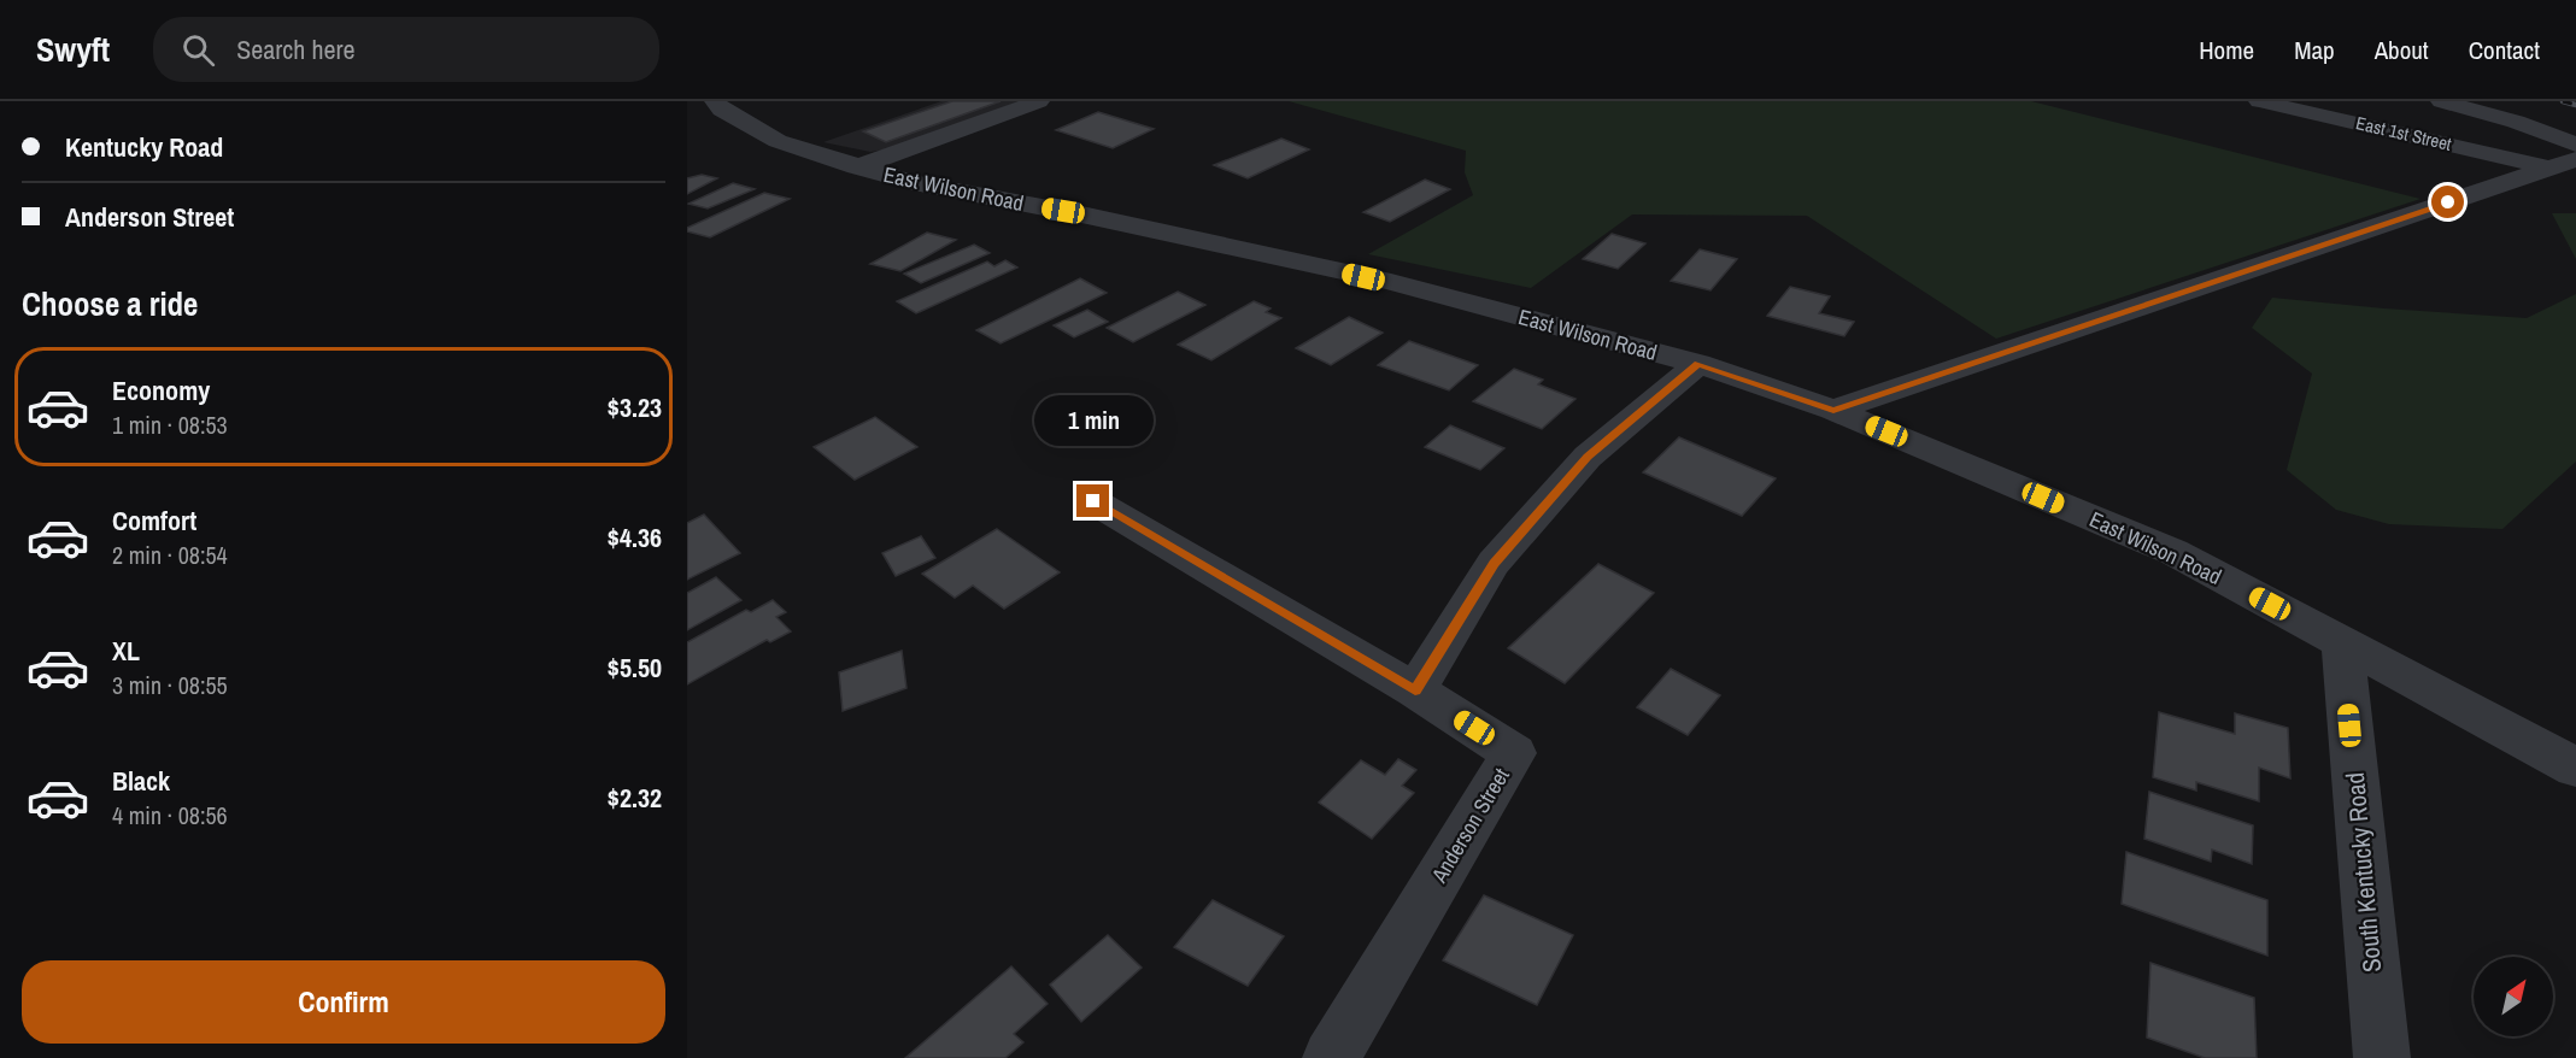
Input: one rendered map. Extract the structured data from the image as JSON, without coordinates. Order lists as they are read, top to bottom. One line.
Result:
{"streets":{"street":["East 1st Street","East Wilson Road","Anderson Street","South Kentucky Road"]},"crossings":[["East Wilson Road","South Kentucky Road"]],"north":"top right","page":{"header":"Swyft","search":"Search here","nav":["Home","Map","About","Contact"],"banner":["Kentucky Road","Anderson Street"],"heading":"Choose a ride","list":[{"name":"Economy","note":"1 min · 08:53","value":"$3.23"},{"name":"Comfort","note":"2 min · 08:54","value":"$4.36"},{"name":"XL","note":"3 min · 08:55","value":"$5.50"},{"name":"Black","note":"4 min · 08:56","value":"$2.32"}],"bubble":"1 min","buttons":"Confirm"}}
